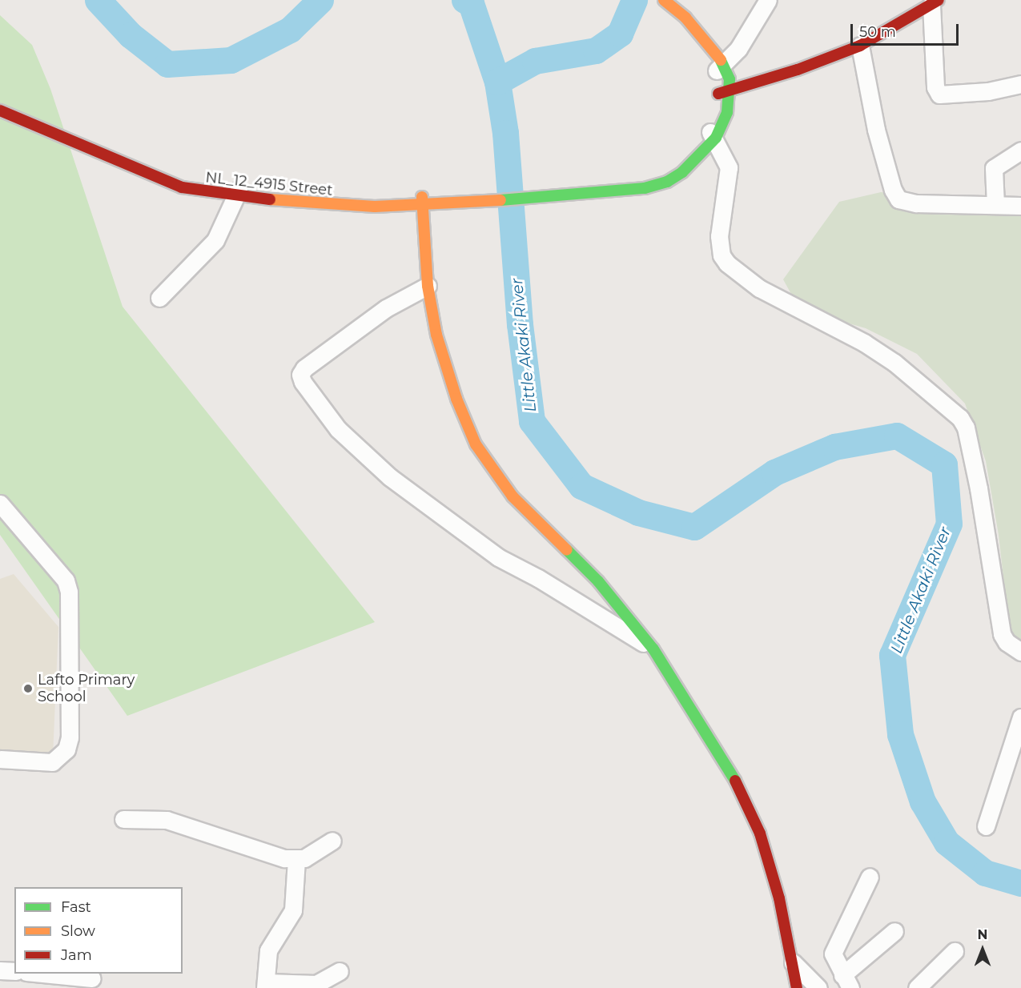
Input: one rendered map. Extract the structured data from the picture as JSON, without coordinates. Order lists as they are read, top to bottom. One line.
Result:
{"streets":{"main road":["NL_12_4915 Street"]},"water":["Little Akaki River"],"places":["Lafto Primary School"],"legend":["Fast","Slow","Jam"],"scale_bar":"50 m","north":"top"}
